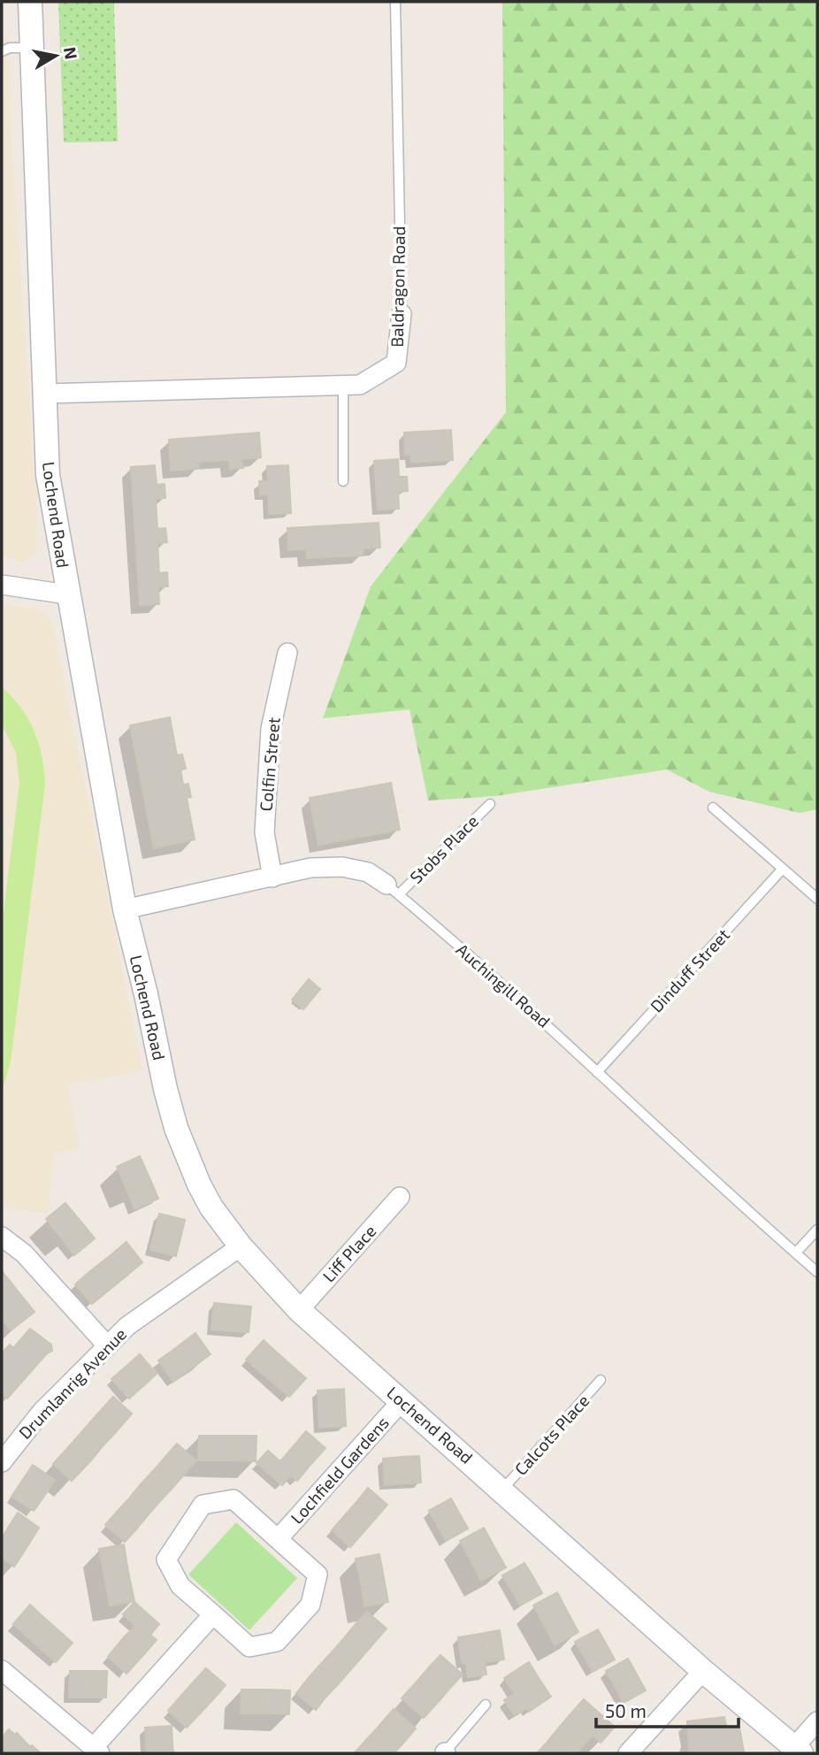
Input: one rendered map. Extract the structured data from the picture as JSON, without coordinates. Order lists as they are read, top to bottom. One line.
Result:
{"streets":{"street":["Baldragon Road","Lochend Road","Colfin Street","Auchingill Road","Liff Place","Drumlanrig Avenue","Lochfield Gardens"],"lane":["Stobs Place","Dinduff Street","Calcots Place"]},"crossings":[["Baldragon Road","Lochend Road"],["Lochend Road","Auchingill Road"],["Lochend Road","Liff Place"],["Lochend Road","Drumlanrig Avenue"],["Lochend Road","Calcots Place"],["Lochend Road","Lochfield Gardens"],["Colfin Street","Auchingill Road"],["Stobs Place","Auchingill Road"],["Dinduff Street","Auchingill Road"]],"scale_bar":"50 m","north":"right"}
